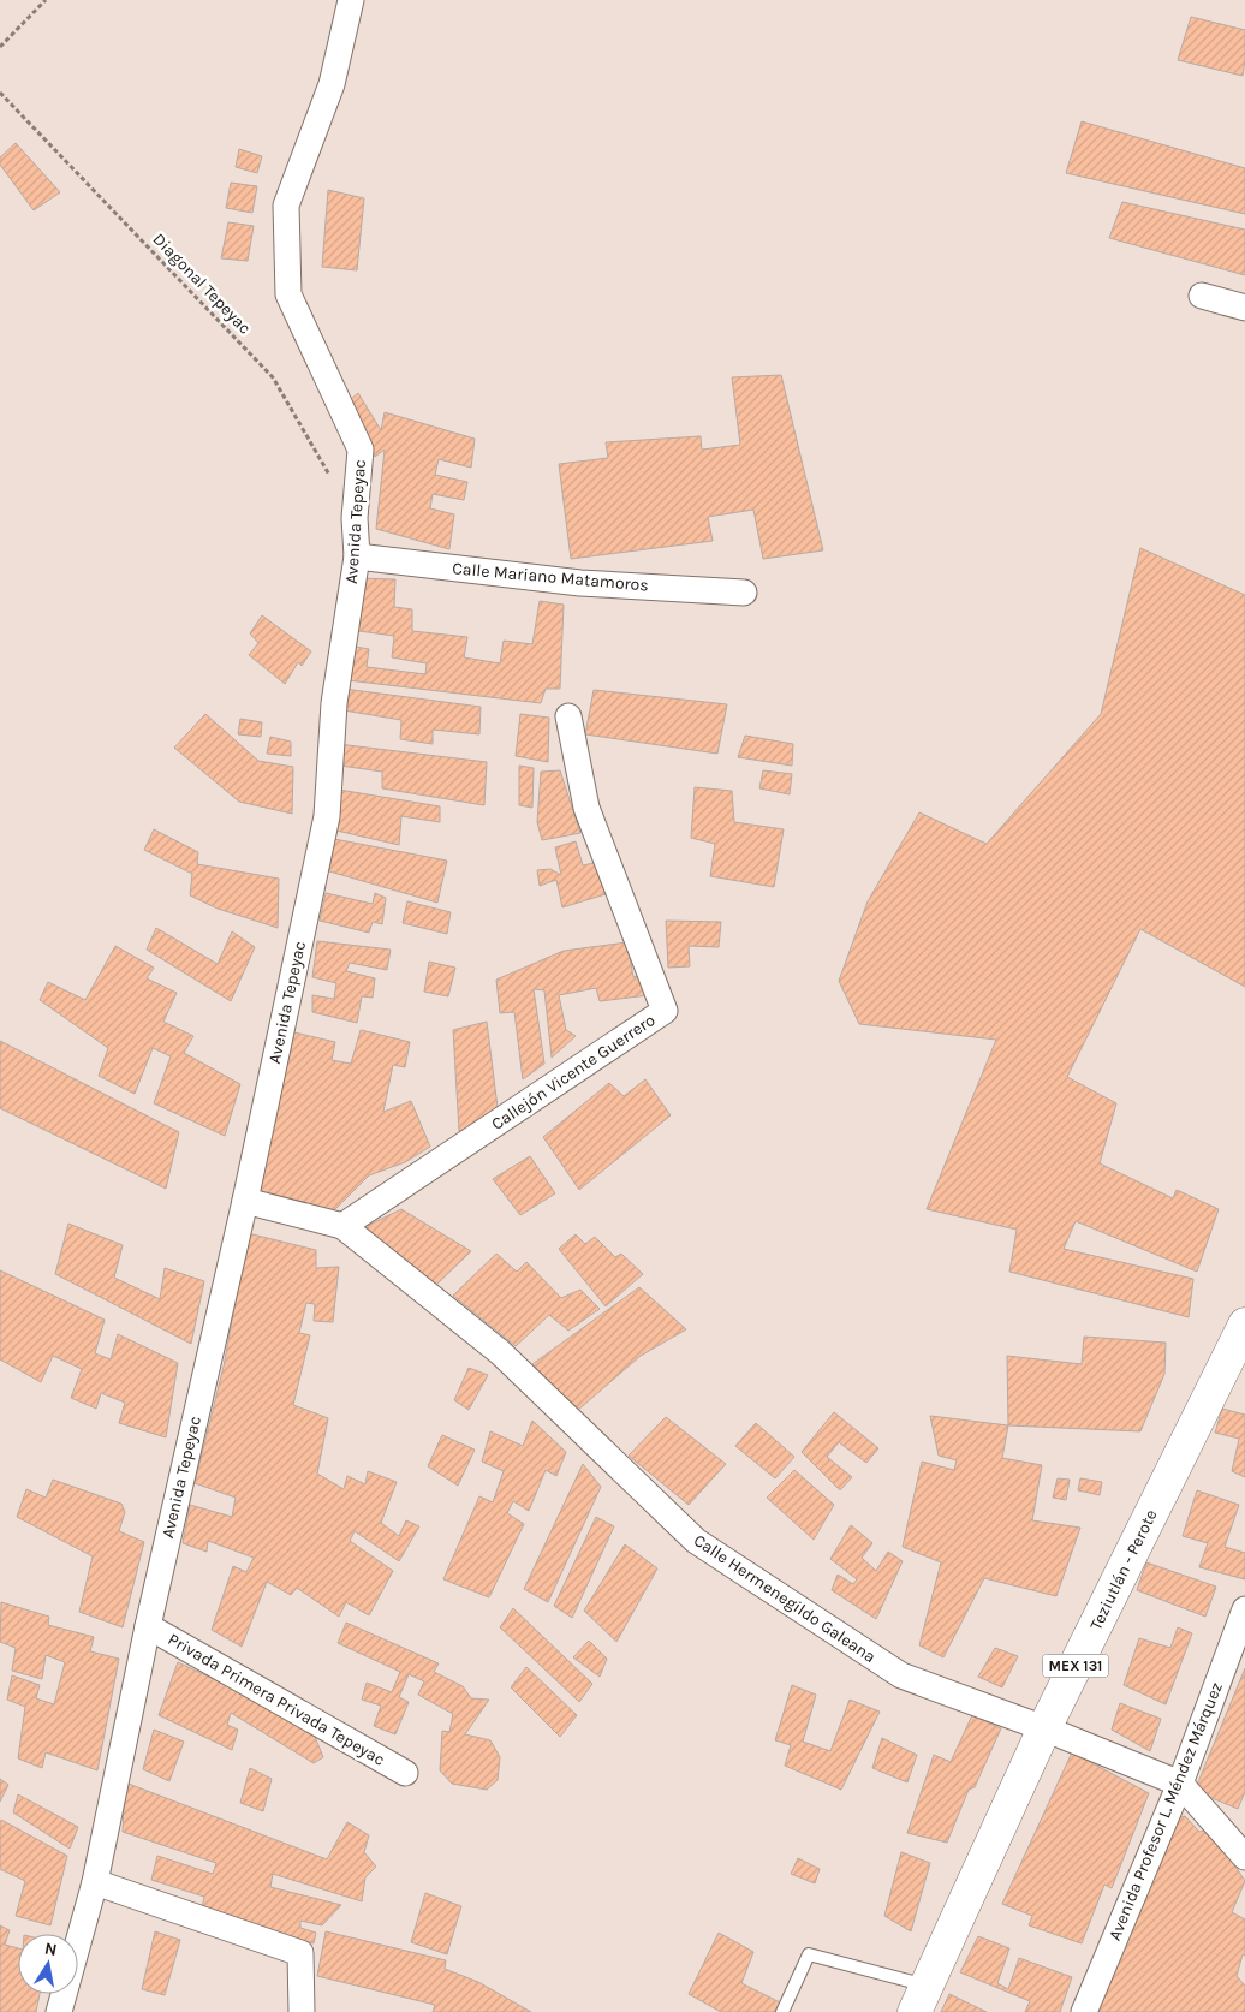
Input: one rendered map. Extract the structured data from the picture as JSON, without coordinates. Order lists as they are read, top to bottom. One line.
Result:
{"streets":{"main road":["Teziutlán - Perote","MEX 131"],"street":["Avenida Tepeyac","Calle Mariano Matamoros","Callejón Vicente Guerrero","Calle Hermenegildo Galeana","Privada Primera Privada Tepeyac","Avenida Profesor L. Méndez Márquez"],"path":["Diagonal Tepeyac"]},"crossings":[["Diagonal Tepeyac","Avenida Tepeyac"],["Avenida Tepeyac","Calle Mariano Matamoros"],["Avenida Tepeyac","Calle Hermenegildo Galeana"],["Avenida Tepeyac","Privada Primera Privada Tepeyac"],["Callejón Vicente Guerrero","Calle Hermenegildo Galeana"],["Teziutlán - Perote","Calle Hermenegildo Galeana"],["Calle Hermenegildo Galeana","Avenida Profesor L. Méndez Márquez"]],"north":"top"}
